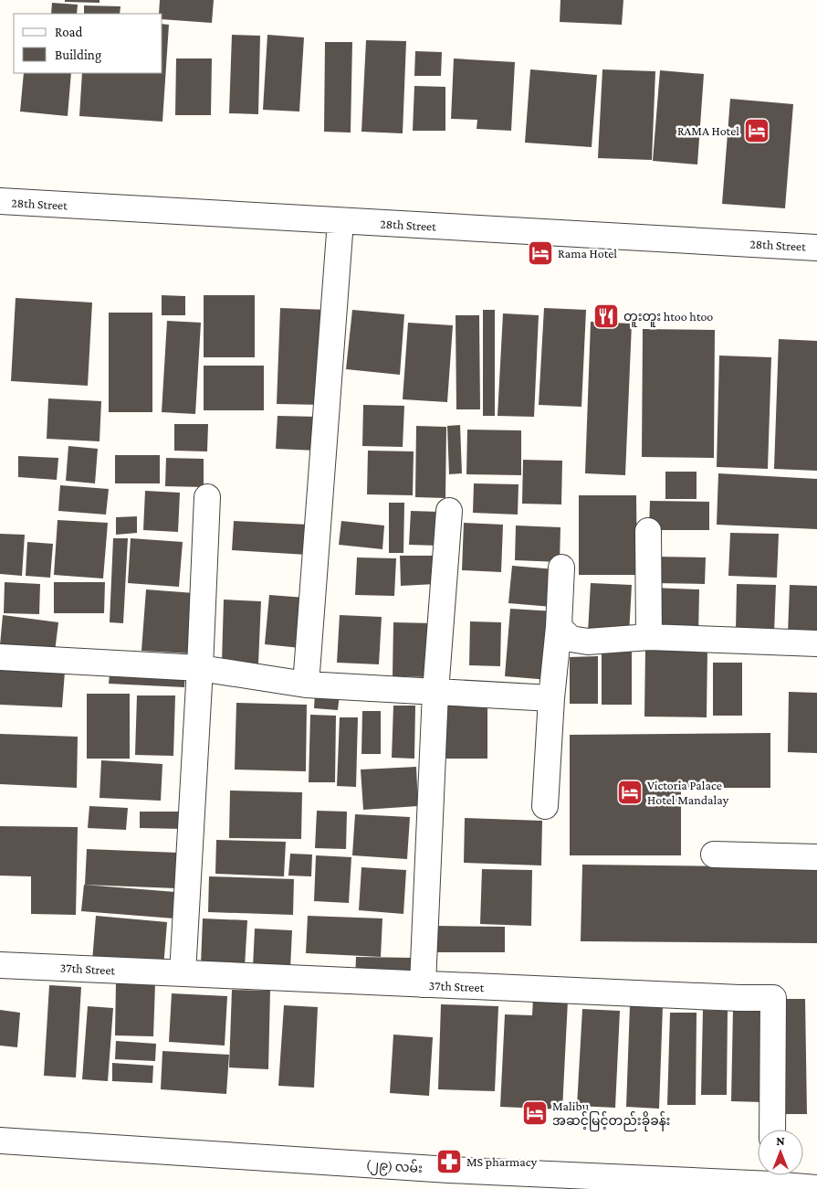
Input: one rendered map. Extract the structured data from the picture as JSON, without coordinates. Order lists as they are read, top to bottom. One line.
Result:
{"streets":{"street":["28th Street","37th Street","(၂၉) လမ်း"]},"places":{"hotel":["RAMA Hotel","Rama Hotel","Victoria Palace Hotel Mandalay","Malibu အဆင့်မြင့်တည်းခိုခန်း"],"restaurant":["တူးတူး htoo htoo"],"pharmacy":["MS pharmacy"]},"legend":["Road","Building"],"north":"top"}
